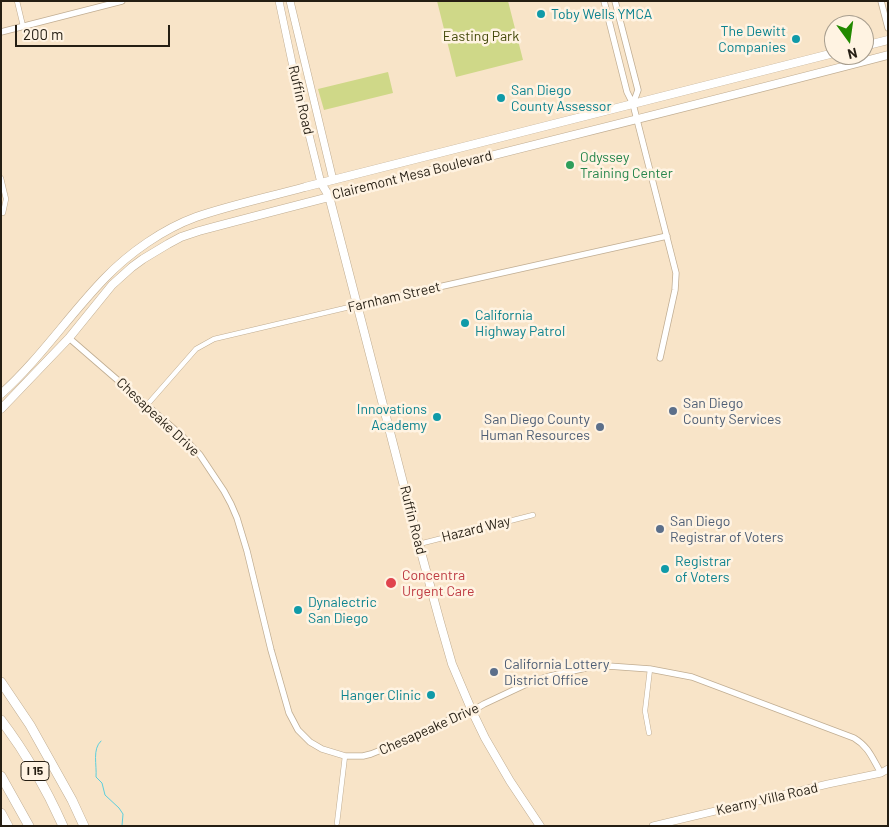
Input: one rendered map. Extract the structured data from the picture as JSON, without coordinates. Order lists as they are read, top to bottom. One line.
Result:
{"streets":{"highway":["I 15"],"main road":["Ruffin Road","Clairemont Mesa Boulevard","Kearny Villa Road"],"street":["Farnham Street","Chesapeake Drive","Hazard Way"]},"crossings":[["Ruffin Road","Clairemont Mesa Boulevard"],["Ruffin Road","Farnham Street"],["Ruffin Road","Chesapeake Drive"],["Ruffin Road","Hazard Way"],["Clairemont Mesa Boulevard","Chesapeake Drive"],["Farnham Street","Chesapeake Drive"],["Chesapeake Drive","Kearny Villa Road"]],"parks":["Easting Park"],"places":["Toby Wells YMCA","The Dewitt Companies","San Diego County Assessor","Odyssey Training Center","California Highway Patrol","San Diego County Services","Innovations Academy","San Diego County Human Resources","San Diego Registrar of Voters","Registrar of Voters","Concentra Urgent Care","Dynalectric San Diego","California Lottery District Office","Hanger Clinic"],"scale_bar":"200 m","north":"bottom"}
